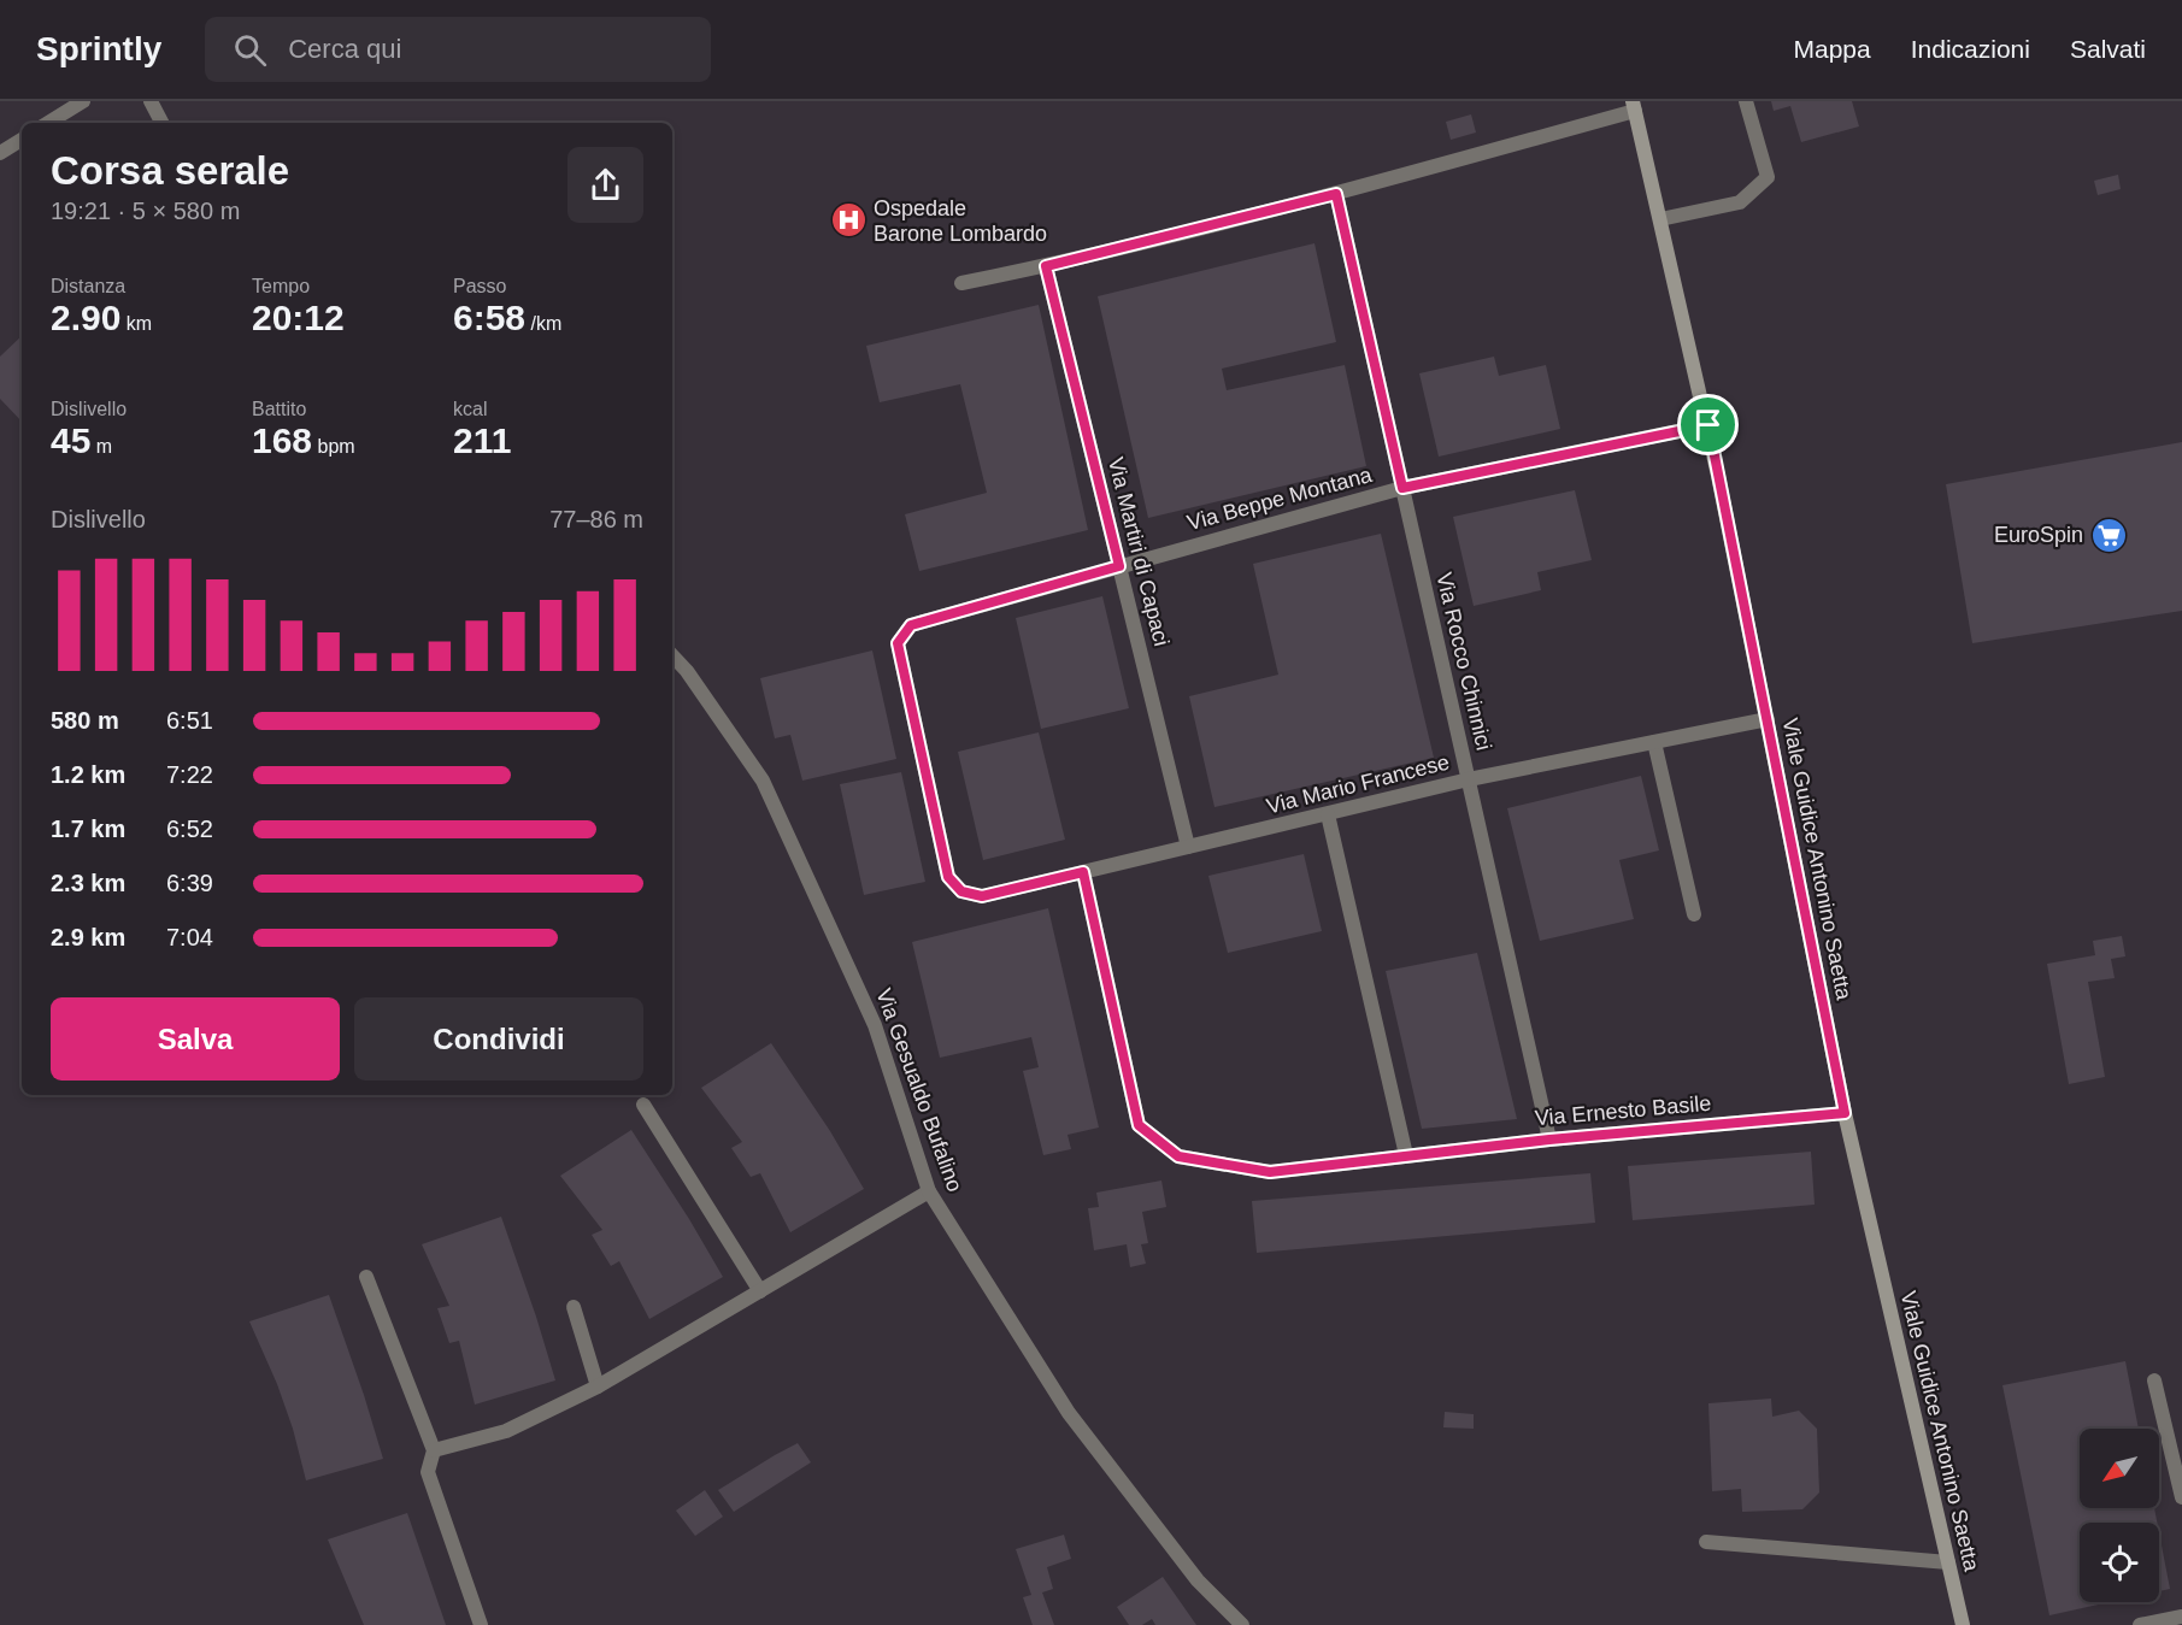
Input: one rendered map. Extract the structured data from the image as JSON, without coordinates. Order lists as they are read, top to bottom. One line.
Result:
{"streets":{"main road":["Viale Guidice Antonino Saetta"],"street":["Via Beppe Montana","Via Martiri di Capaci","Via Rocco Chinnici","Via Mario Francese","Via Gesualdo Bufalino","Via Ernesto Basile"]},"crossings":[["Via Beppe Montana","Via Martiri di Capaci"],["Via Beppe Montana","Via Rocco Chinnici"],["Via Beppe Montana","Via Mario Francese"],["Via Beppe Montana","Viale Guidice Antonino Saetta"],["Via Martiri di Capaci","Via Mario Francese"],["Via Rocco Chinnici","Via Mario Francese"],["Via Rocco Chinnici","Via Ernesto Basile"],["Via Mario Francese","Viale Guidice Antonino Saetta"],["Via Mario Francese","Via Ernesto Basile"],["Viale Guidice Antonino Saetta","Via Ernesto Basile"]],"places":{"hospital":["Ospedale Barone Lombardo"],"supermarket":["EuroSpin"]},"north":"bottom left","page":{"header":"Sprintly","search":"Cerca qui","nav":["Mappa","Indicazioni","Salvati"],"heading":["Corsa serale","19:21 · 5 × 580 m"],"stats":[["Distanza","2.90 km"],["Tempo","20:12"],["Passo","6:58 /km"],["Dislivello","45 m"],["Battito","168 bpm"],["kcal","211"]],"chart":["Dislivello","77–86 m"],"list":[{"name":"580 m","note":"6:51"},{"name":"1.2 km","note":"7:22"},{"name":"1.7 km","note":"6:52"},{"name":"2.3 km","note":"6:39"},{"name":"2.9 km","note":"7:04"}],"buttons":["Salva","Condividi"]}}
